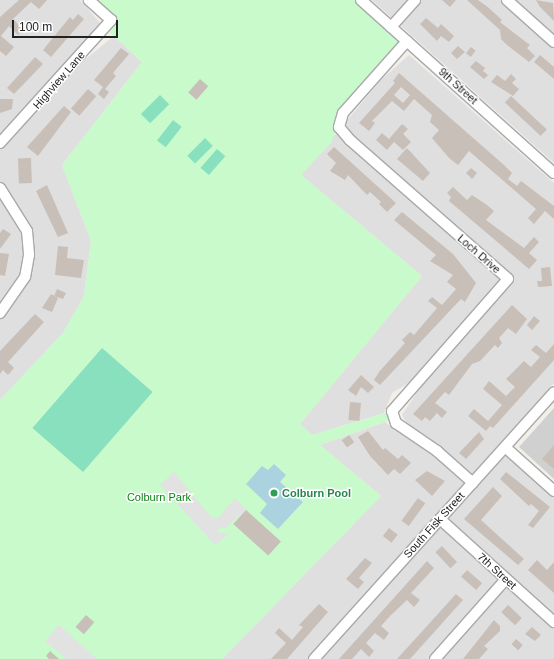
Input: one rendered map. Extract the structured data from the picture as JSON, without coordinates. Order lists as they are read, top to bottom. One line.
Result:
{"streets":{"street":["Highview Lane","9th Street","Loch Drive","South Fisk Street","7th Street"]},"crossings":[["9th Street","Loch Drive"],["Loch Drive","South Fisk Street"],["South Fisk Street","7th Street"]],"parks":["Colburn Park"],"places":["Colburn Pool"],"scale_bar":"100 m"}
